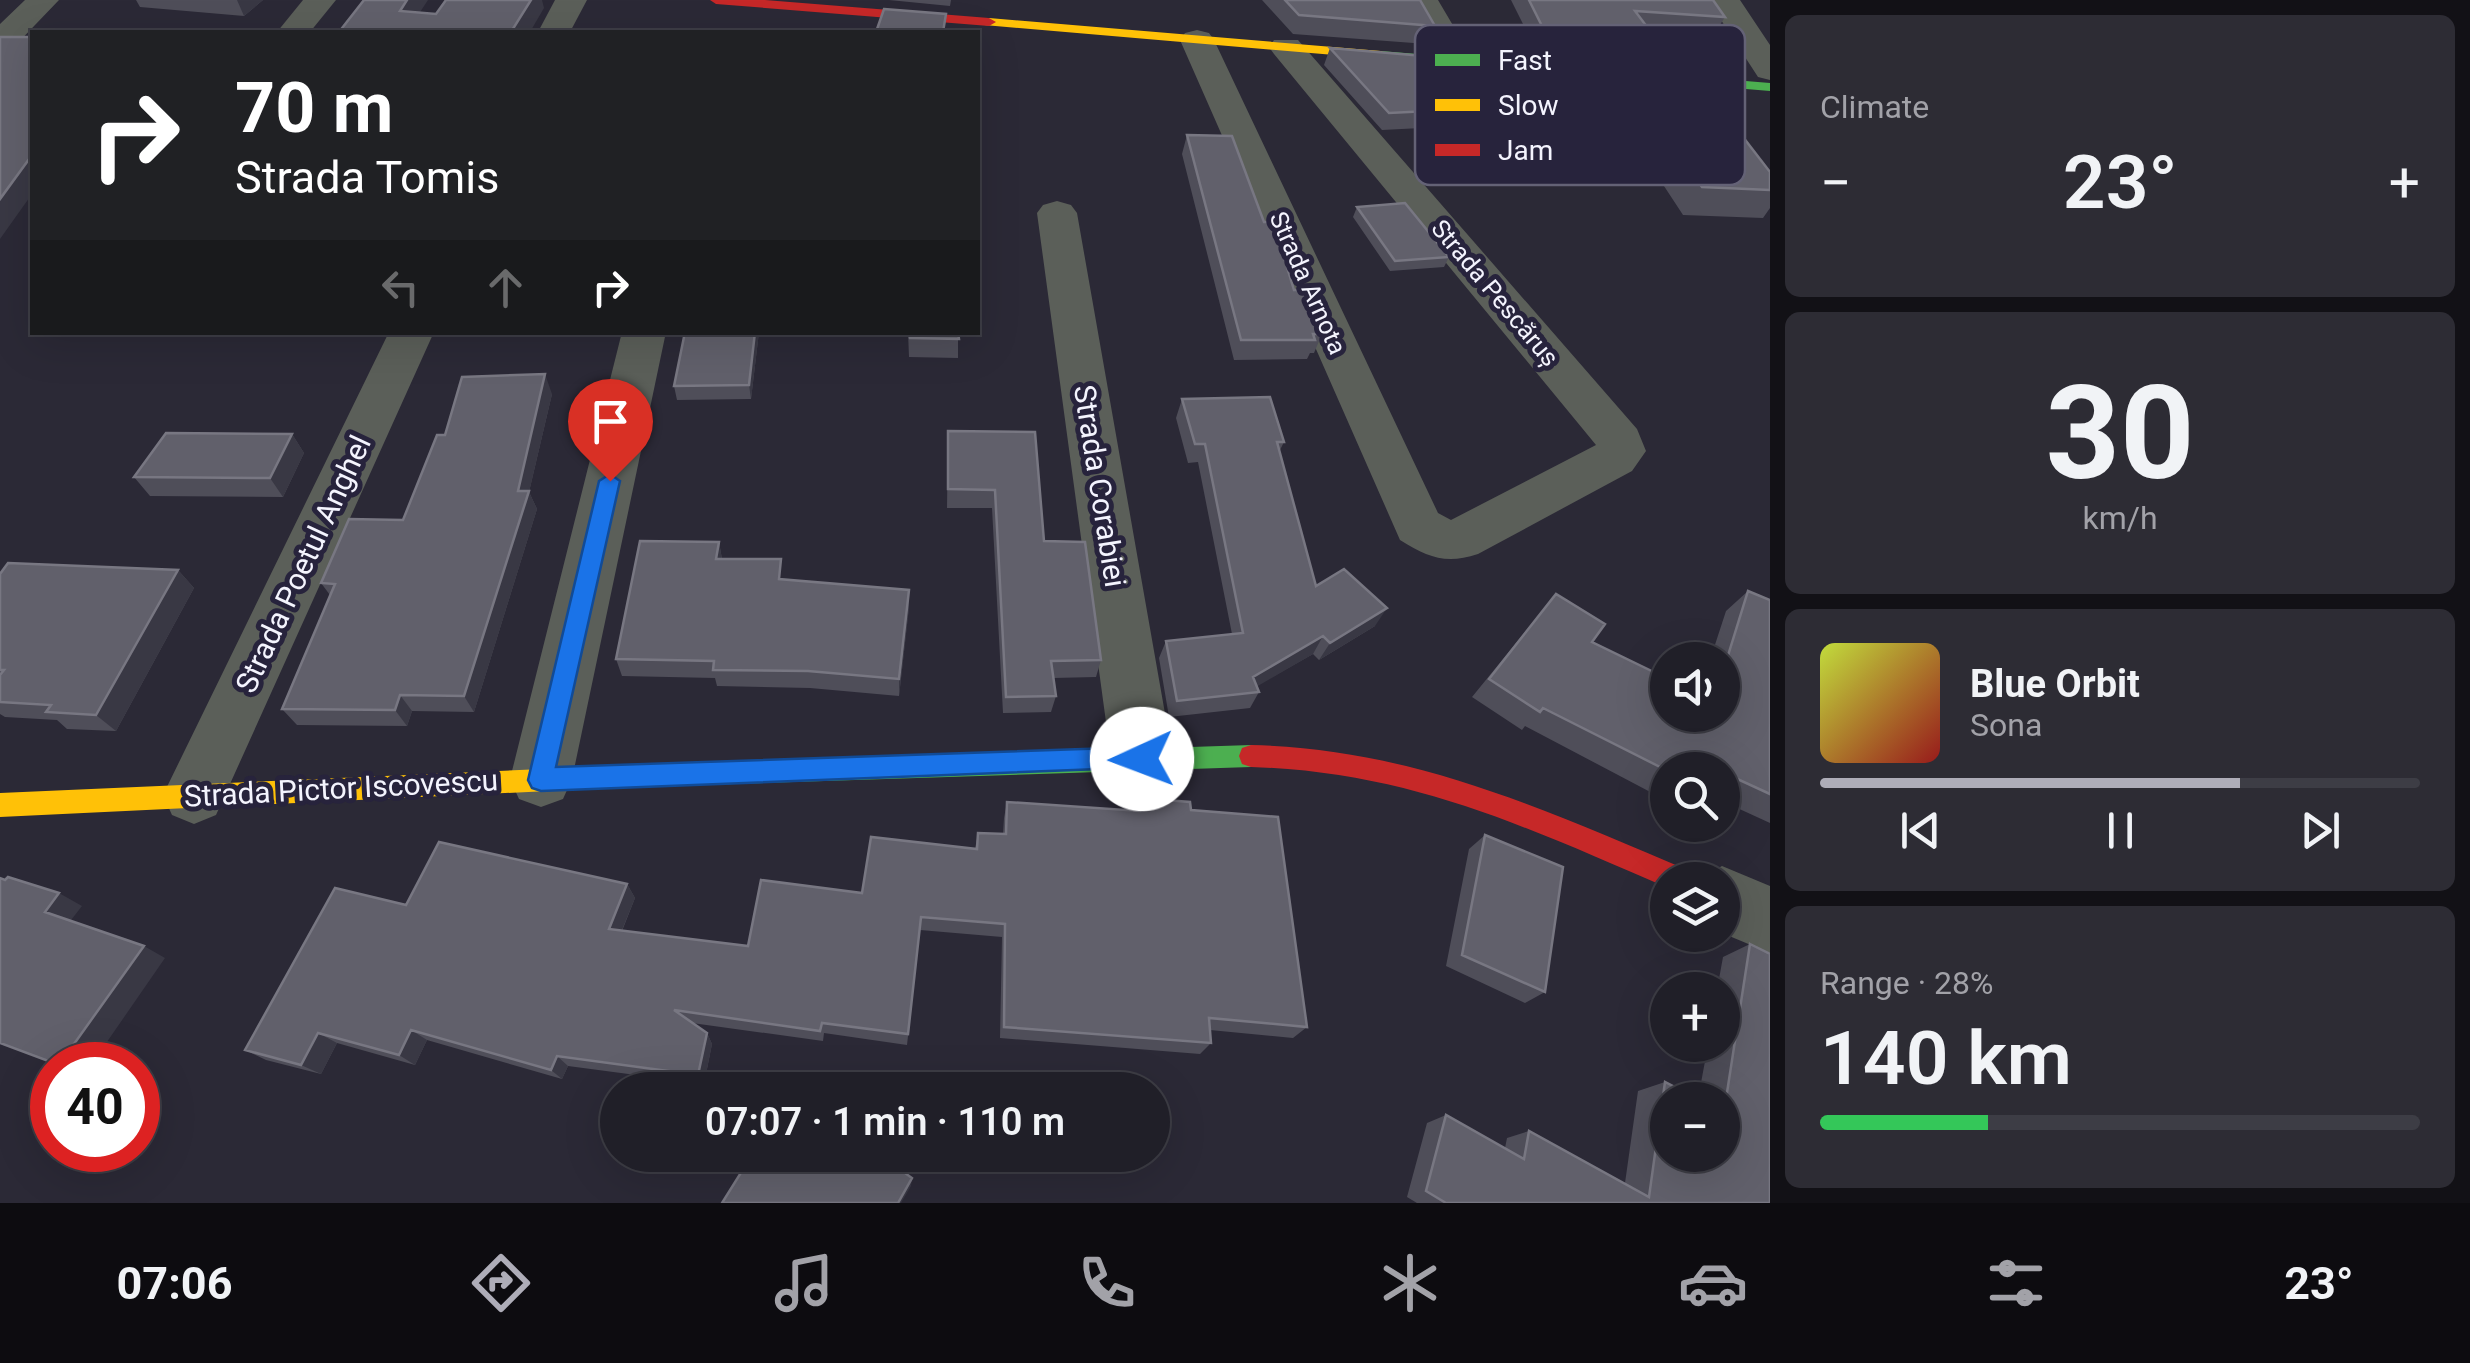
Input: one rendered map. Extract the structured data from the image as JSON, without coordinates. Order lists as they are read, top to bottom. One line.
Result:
{"streets":{"street":["Strada Arnota","Strada Pescăruș","Strada Corabiei","Strada Poetul Anghel","Strada Pictor Iscovescu"]},"crossings":[["Strada Arnota","Strada Pescăruș"],["Strada Corabiei","Strada Pictor Iscovescu"],["Strada Poetul Anghel","Strada Pictor Iscovescu"]],"legend":["Fast","Slow","Jam"],"page":{"tile":["Climate",["30","km/h"],["Range · 28%","140 km"]],"turn":["70 m","Strada Tomis"],"heat":["−","23°","+"],"map_buttons":["+","−"],"song":["Blue Orbit","Sona"],"limit":"40","trip":"07:07 · 1 min · 110 m","tabs":["07:06","23°"]}}
